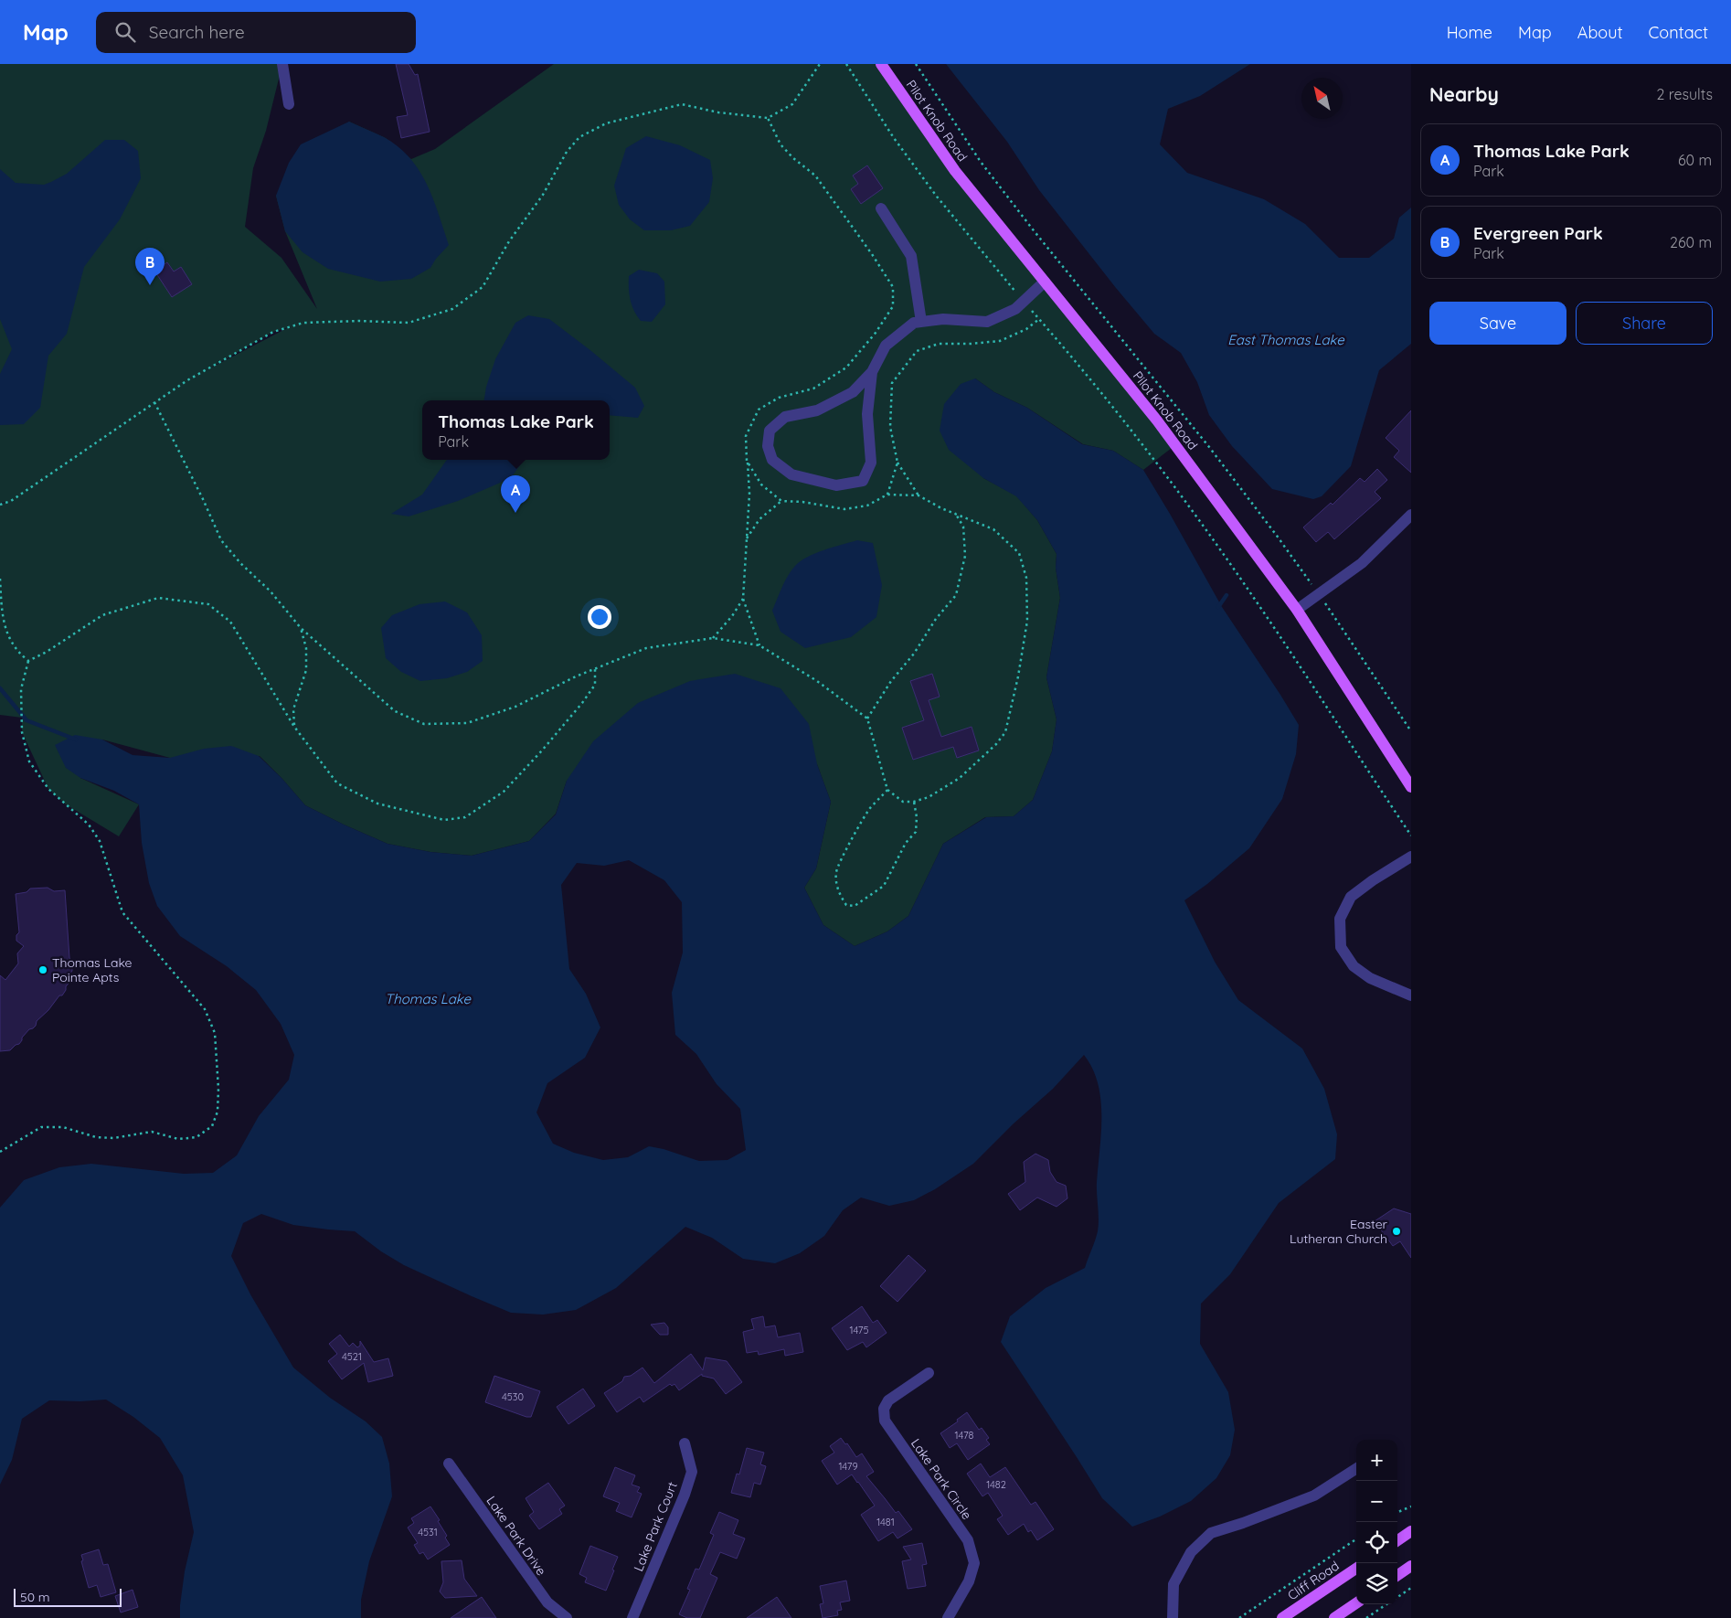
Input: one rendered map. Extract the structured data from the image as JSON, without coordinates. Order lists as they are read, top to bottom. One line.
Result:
{"streets":{"main road":["Pilot Knob Road","Cliff Road"],"street":["Lake Park Circle","Lake Park Court","Lake Park Drive"]},"water":["East Thomas Lake","Thomas Lake"],"places":["Thomas Lake Pointe Apts","Easter Lutheran Church"],"house_numbers":["1475","4521","4530","1478","1479","1482","1481","4531"],"scale_bar":"50 m","north":"top left","page":{"header":"Map","search":"Search here","nav":["Home","Map","About","Contact"],"heading":["Nearby","2 results"],"list":[{"mark":"A","name":"Thomas Lake Park","note":"Park","value":"60 m"},{"mark":"B","name":"Evergreen Park","note":"Park","value":"260 m"}],"pins":["B","A"],"buttons":["Save","Share"],"popup":["Thomas Lake Park","Park"],"map_buttons":["+","−"],"scale":"50 m"}}
